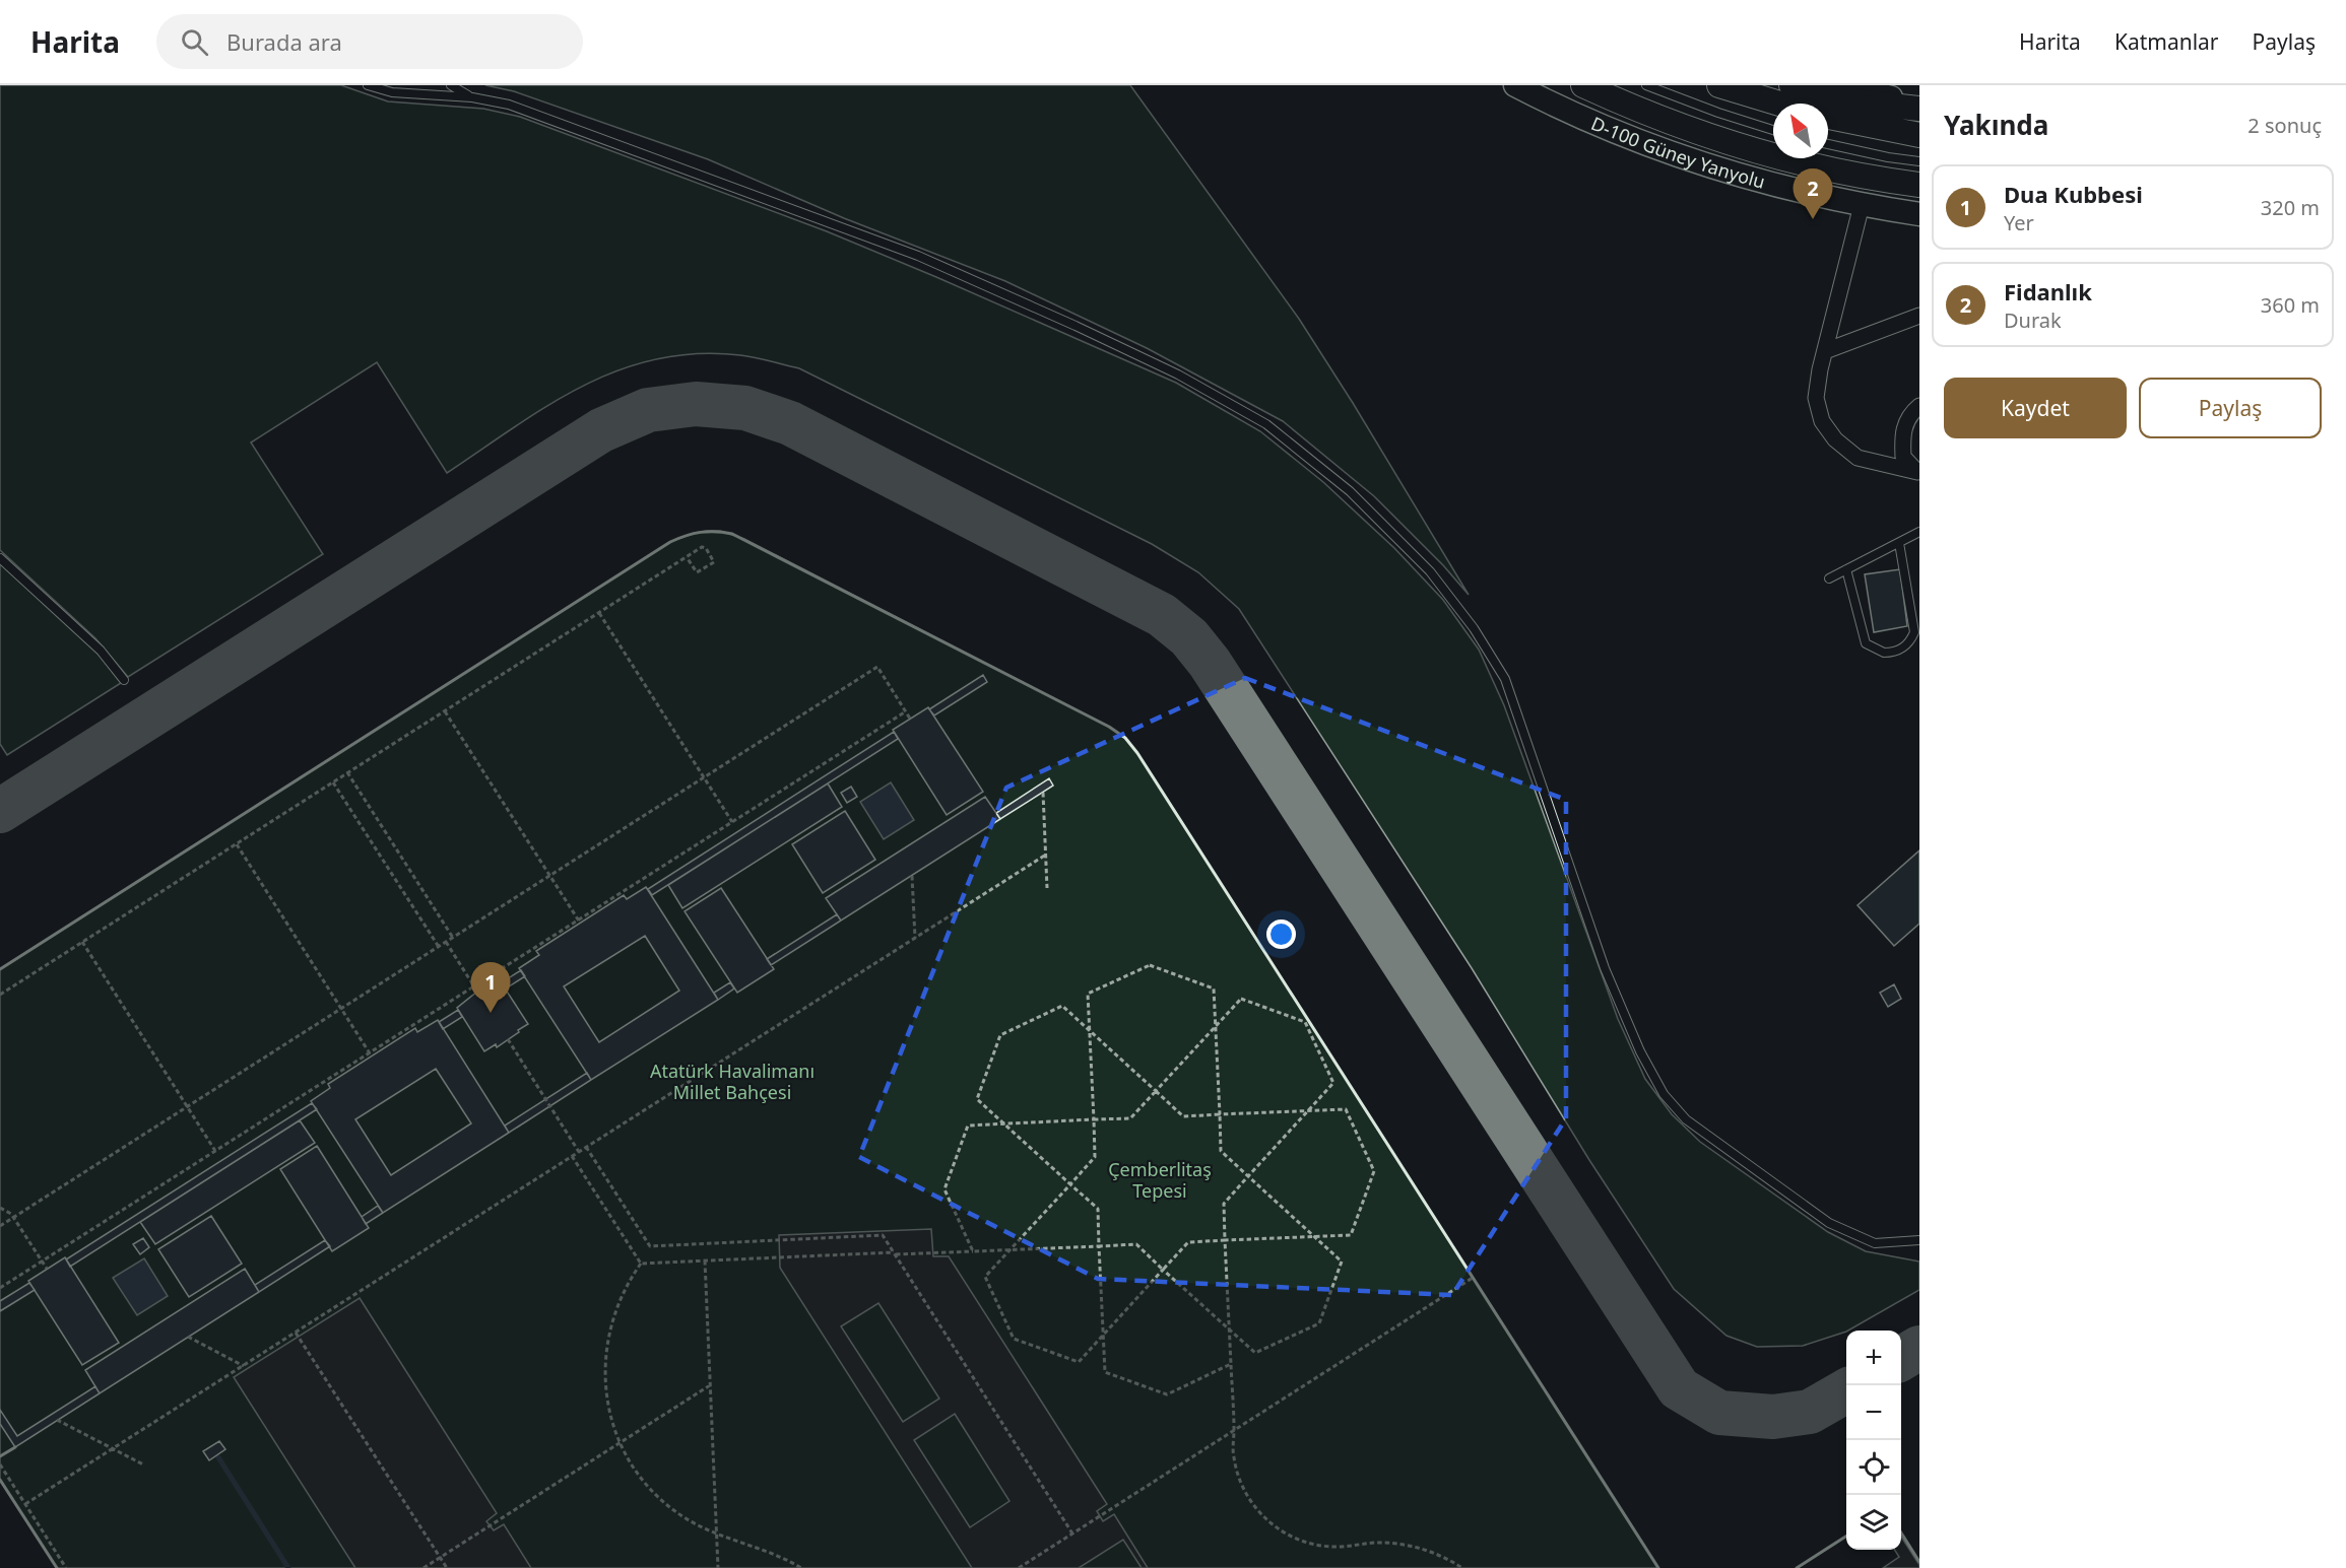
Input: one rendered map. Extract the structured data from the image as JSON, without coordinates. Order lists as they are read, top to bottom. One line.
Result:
{"streets":{"main road":["D-100 Güney Yanyolu"]},"parks":["Atatürk Havalimanı Millet Bahçesi","Çemberlitaş Tepesi"],"north":"top left","page":{"header":"Harita","search":"Burada ara","nav":["Harita","Katmanlar","Paylaş"],"heading":["Yakında","2 sonuç"],"list":[{"mark":"1","name":"Dua Kubbesi","note":"Yer","value":"320 m"},{"mark":"2","name":"Fidanlık","note":"Durak","value":"360 m"}],"pins":["2","1"],"buttons":["Kaydet","Paylaş"],"map_buttons":["+","−"]}}
